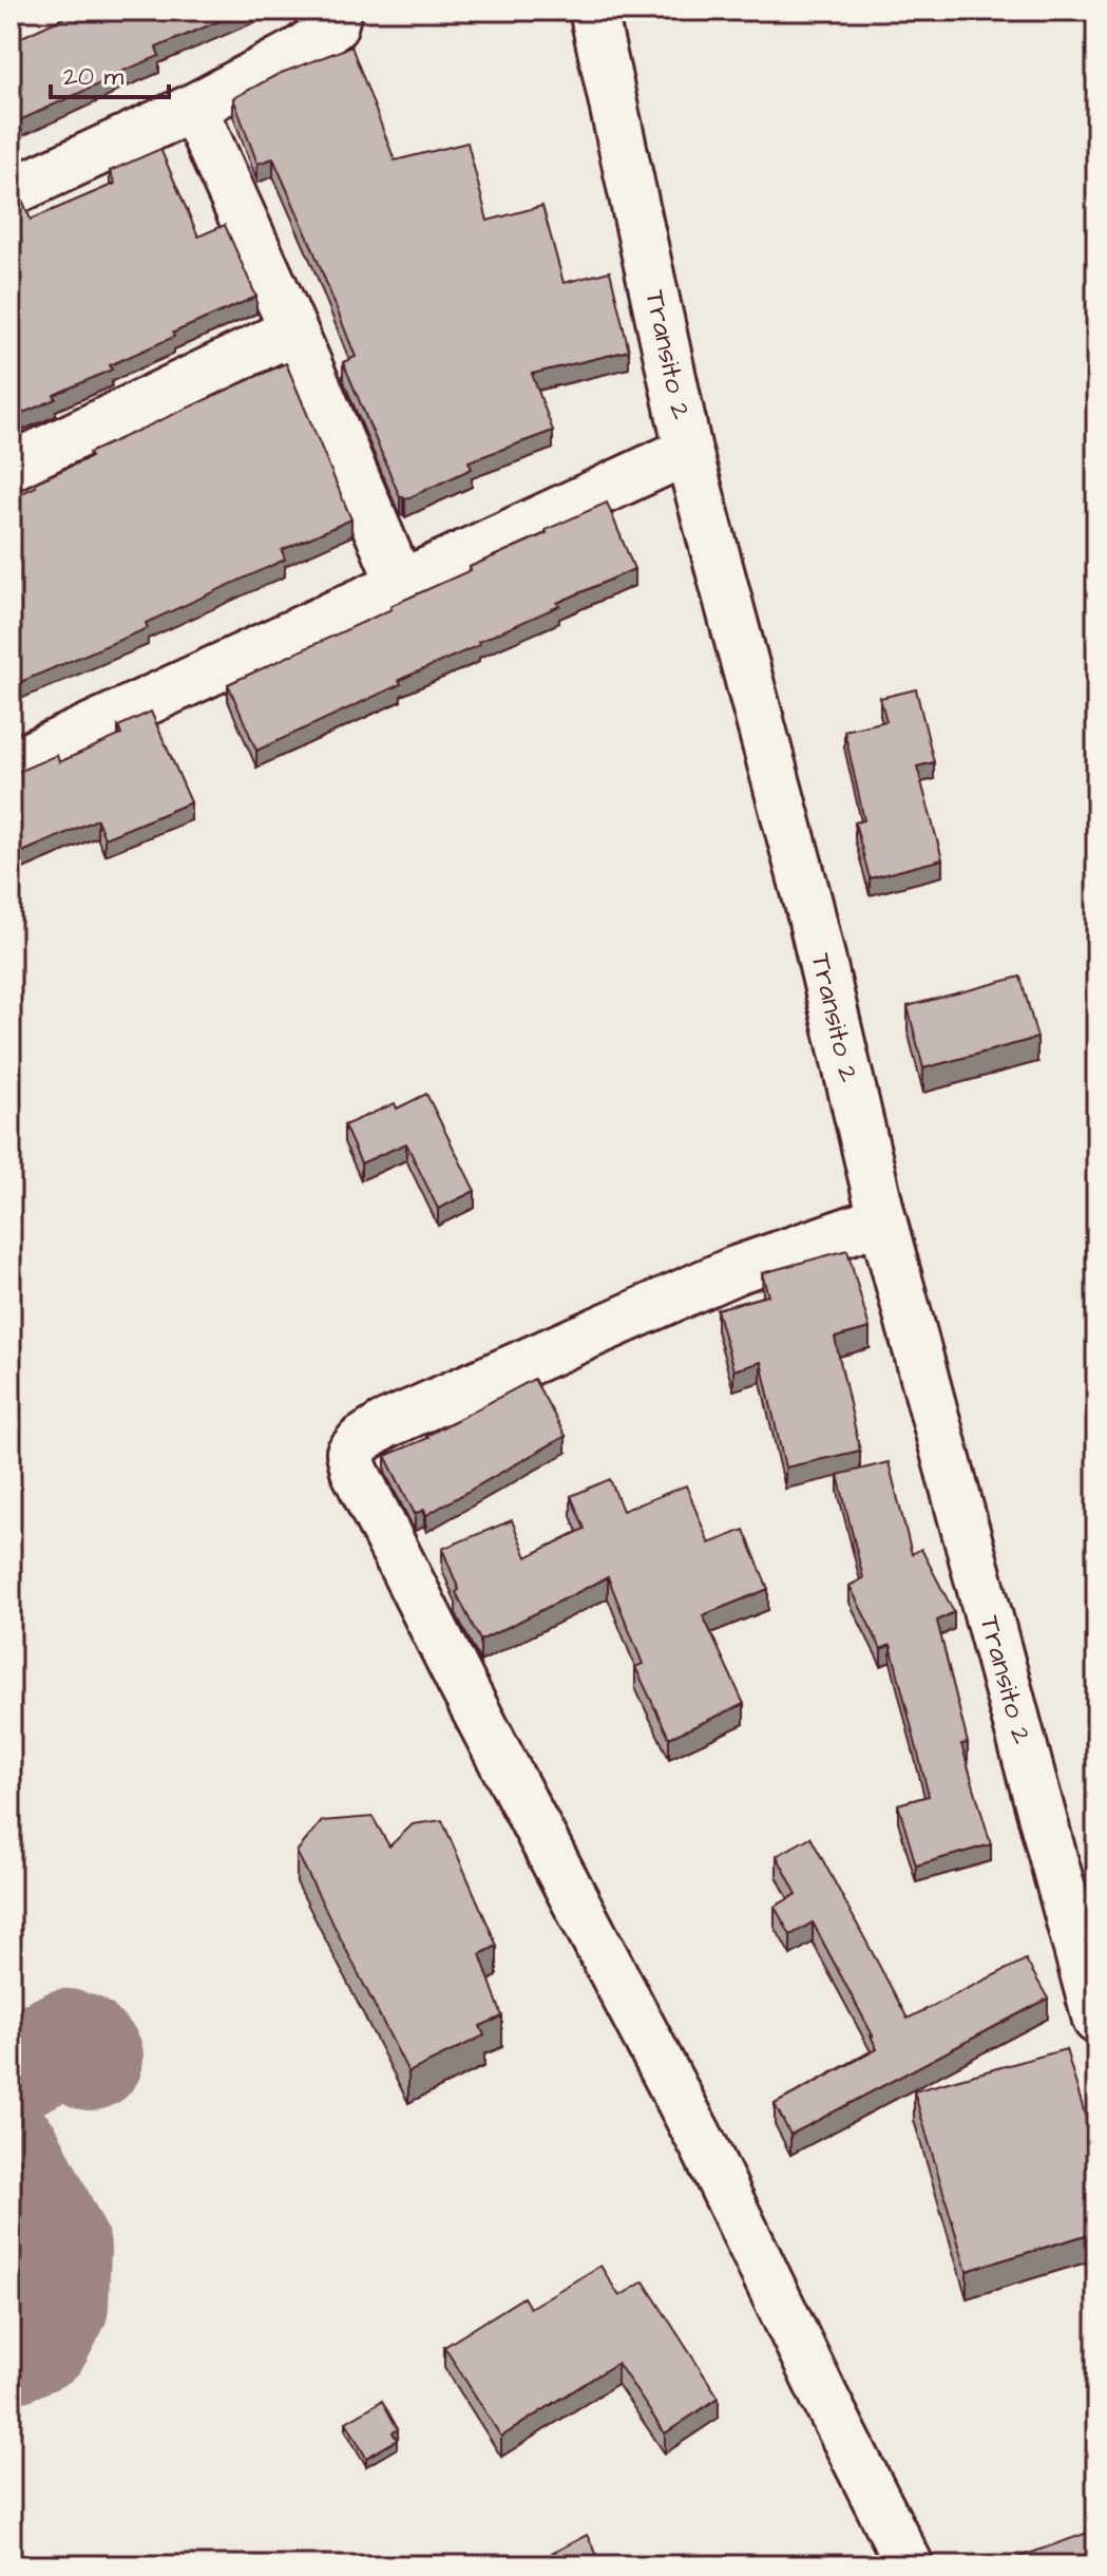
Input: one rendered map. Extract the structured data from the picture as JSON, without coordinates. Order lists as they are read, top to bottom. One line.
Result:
{"streets":{"street":["Transito 2"]},"scale_bar":"20 m"}
